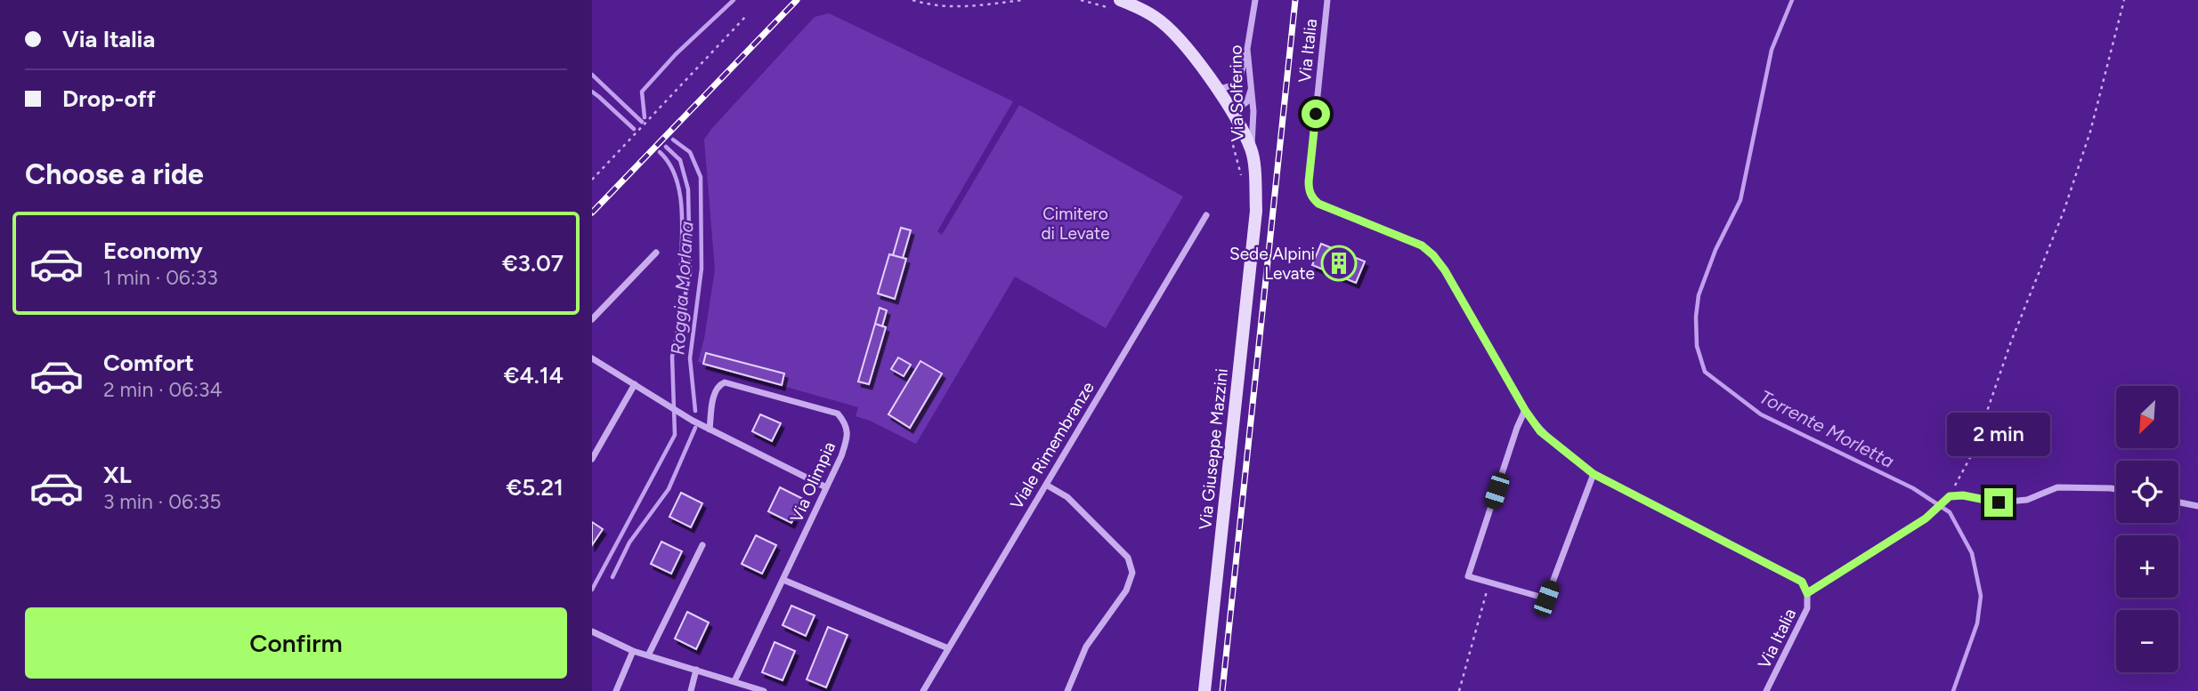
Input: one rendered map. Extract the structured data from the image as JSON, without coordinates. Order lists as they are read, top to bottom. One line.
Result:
{"streets":{"street":["Via Italia","Via Solferino","Viale Rimembranze","Via Giuseppe Mazzini","Via Olimpia"]},"crossings":[["Via Solferino","Via Giuseppe Mazzini"]],"water":["Roggia Morlana","Torrente Morletta"],"parks":["Cimitero di Levate"],"places":{"building":["Sede Alpini Levate"]},"north":"bottom left","page":{"banner":["Via Italia","Drop-off"],"heading":"Choose a ride","list":[{"name":"Economy","note":"1 min · 06:33","value":"€3.07"},{"name":"Comfort","note":"2 min · 06:34","value":"€4.14"},{"name":"XL","note":"3 min · 06:35","value":"€5.21"}],"map_buttons":["+","−"],"bubble":"2 min","buttons":"Confirm"}}
